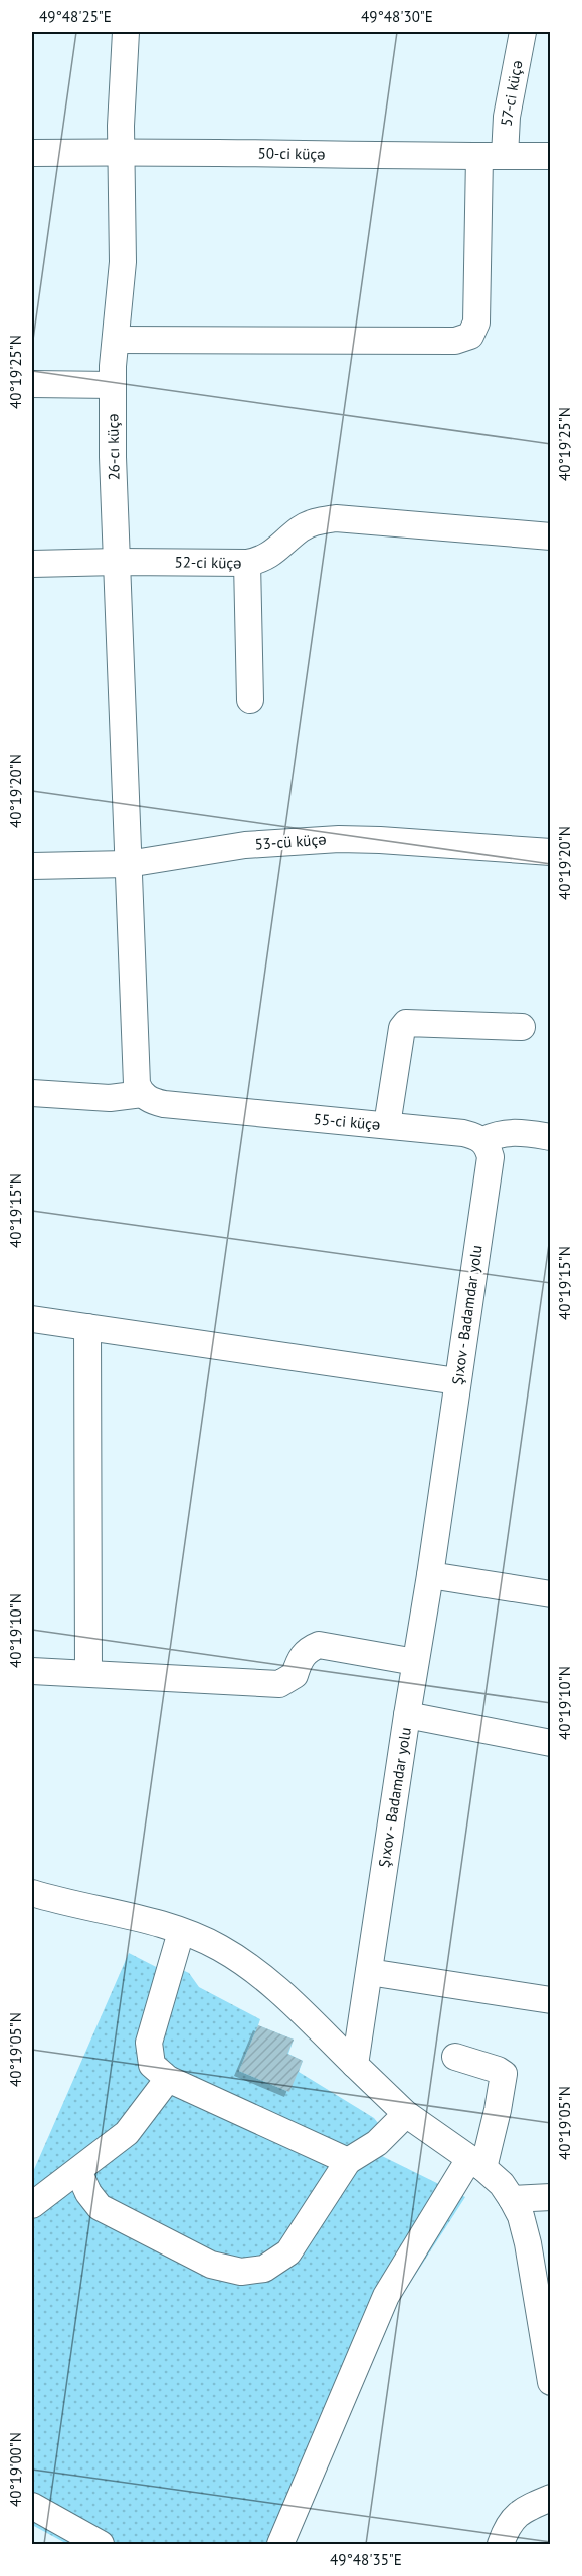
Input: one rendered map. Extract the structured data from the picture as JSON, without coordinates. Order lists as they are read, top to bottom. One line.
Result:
{"streets":{"street":["57-ci küçə","50-ci küçə","26-cı küçə","52-ci küçə","53-cü küçə","55-ci küçə","Şıxov - Badamdar yolu"]},"crossings":[["57-ci küçə","50-ci küçə"],["57-ci küçə","26-cı küçə"],["50-ci küçə","26-cı küçə"],["26-cı küçə","52-ci küçə"],["26-cı küçə","53-cü küçə"],["55-ci küçə","Şıxov - Badamdar yolu"]],"coordinates":["49°48'25\"E","49°48'30\"E","40°19'25\"N","40°19'20\"N","40°19'15\"N","40°19'10\"N","40°19'05\"N","40°19'00\"N","49°48'35\"E"]}
